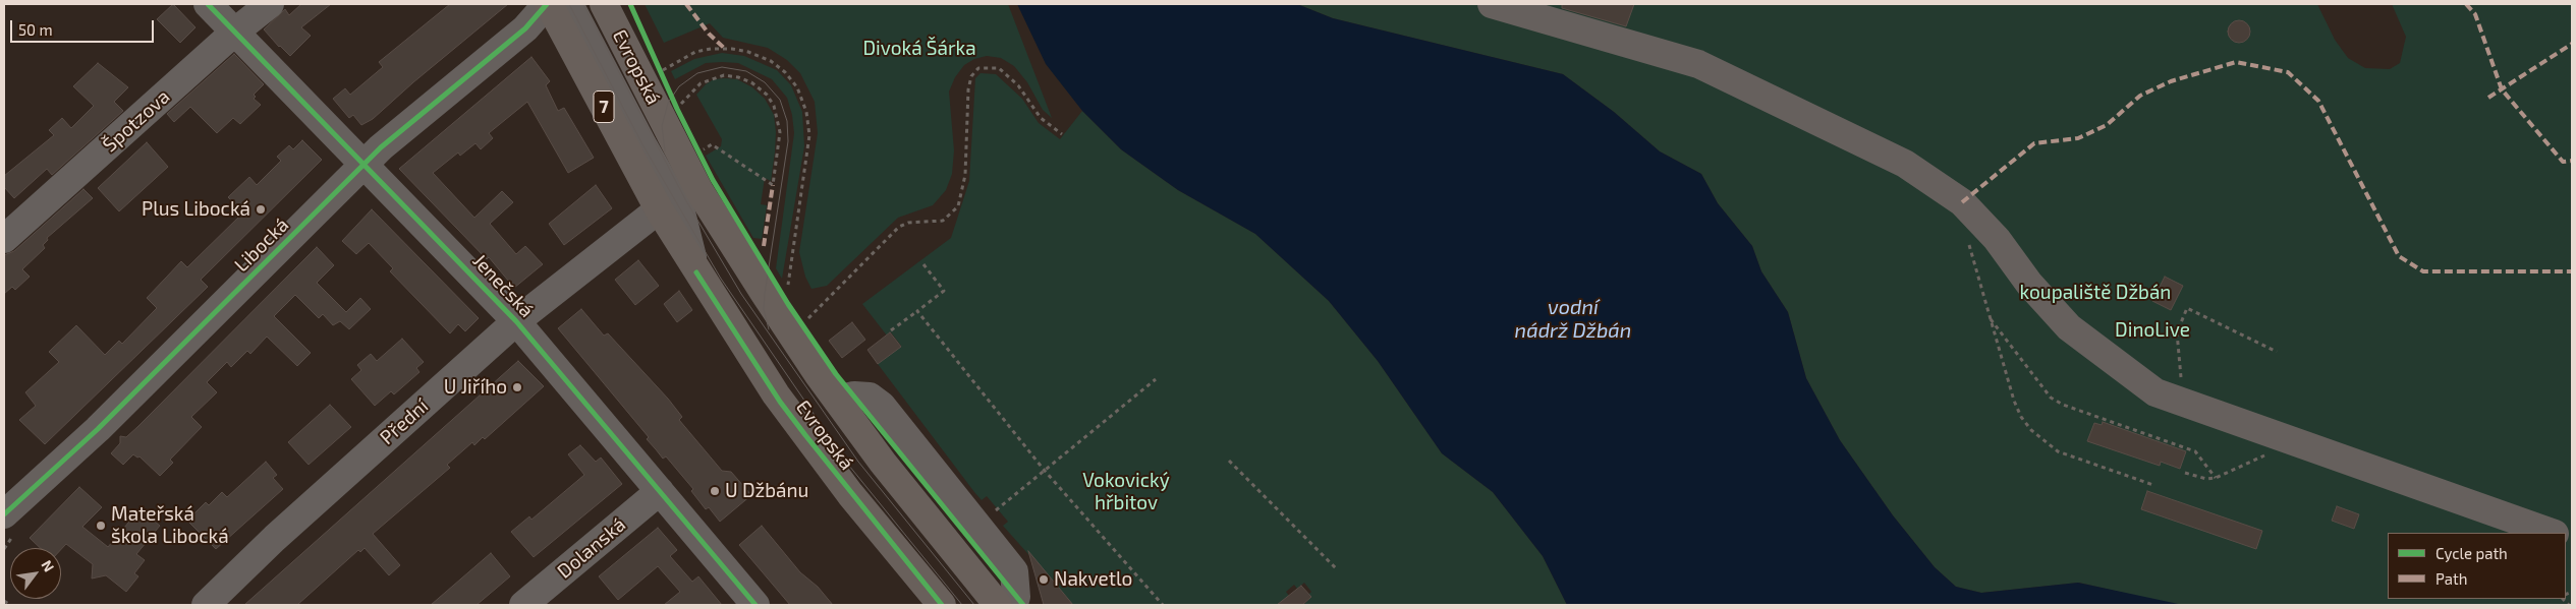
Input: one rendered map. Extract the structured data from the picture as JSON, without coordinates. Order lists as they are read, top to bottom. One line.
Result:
{"streets":{"main road":["Evropská","7"],"street":["Špotzova","Libocká","Jenečská","Přední","Dolanská"]},"crossings":[["Evropská","Libocká"],["Evropská","Přední"],["Špotzova","Jenečská"],["Libocká","Jenečská"],["Jenečská","Přední"],["Jenečská","Dolanská"]],"water":["vodní nádrž Džbán"],"parks":["Divoká Šárka","koupaliště Džbán","DinoLive","Vokovický hřbitov"],"places":["Plus Libocká","U Jiřího","U Džbánu","Mateřská škola Libocká","Nakvetlo"],"legend":["Cycle path","Path"],"scale_bar":"50 m","north":"top right"}
